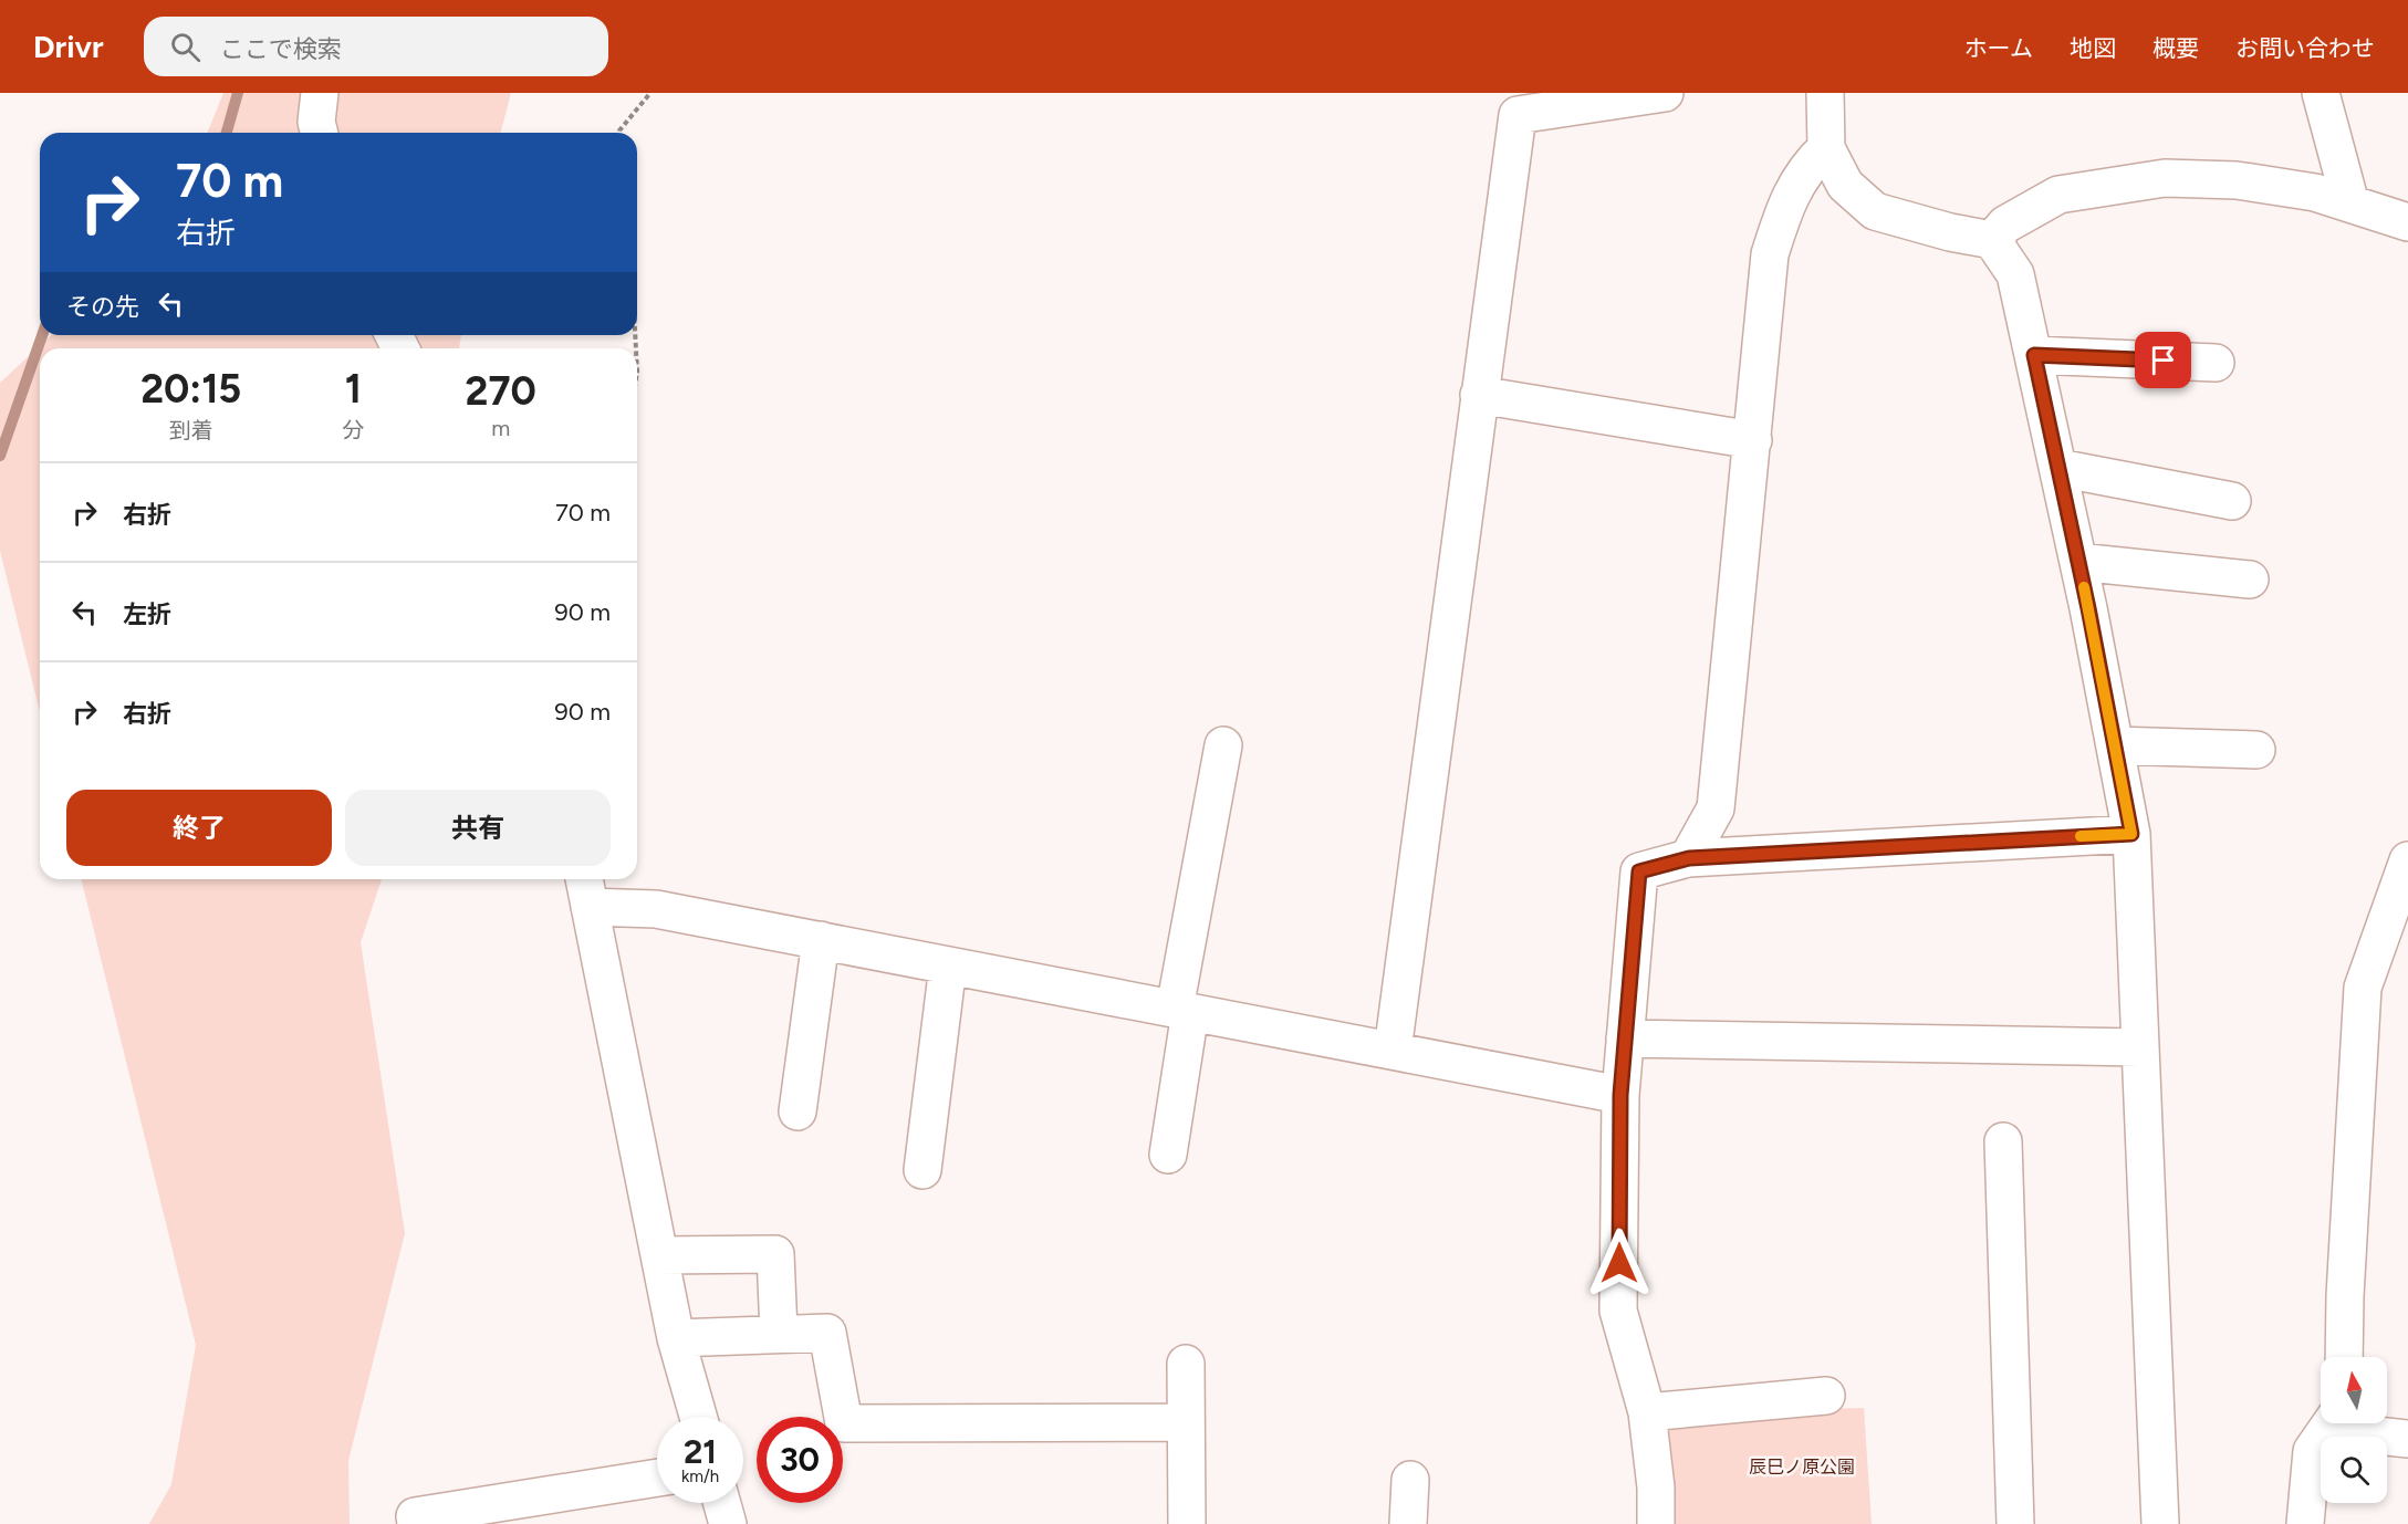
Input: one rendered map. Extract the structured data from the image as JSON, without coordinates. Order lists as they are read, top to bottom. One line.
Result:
{"parks":["辰巳ノ原公園"],"north":"top","page":{"header":"Drivr","search":"ここで検索","nav":["ホーム","地図","概要","お問い合わせ"],"turn":["70 m","右折"],"then":"その先","eta":["20:15","到着","1","分","270","m"],"list":[{"name":"右折","value":"70 m"},{"name":"左折","value":"90 m"},{"name":"右折","value":"90 m"}],"buttons":["終了","共有"],"speed":"21 km/h","limit":"30"}}
